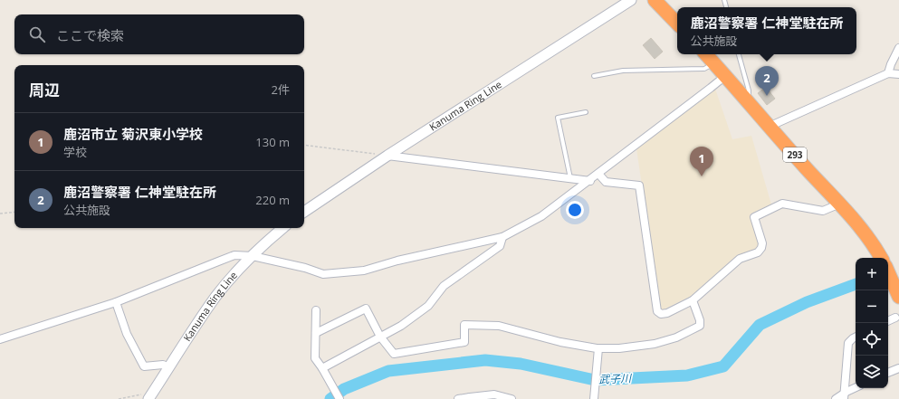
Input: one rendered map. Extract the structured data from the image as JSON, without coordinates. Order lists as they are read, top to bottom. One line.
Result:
{"streets":{"highway":["293"],"main road":["Kanuma Ring Line"]},"water":["武子川"],"page":{"popup":["鹿沼警察署 仁神堂駐在所","公共施設"],"search":"ここで検索","heading":["周辺","2件"],"pins":["2","1"],"list":[{"mark":"1","name":"鹿沼市立 菊沢東小学校","note":"学校","value":"130 m"},{"mark":"2","name":"鹿沼警察署 仁神堂駐在所","note":"公共施設","value":"220 m"}],"map_buttons":["+","−"]}}
